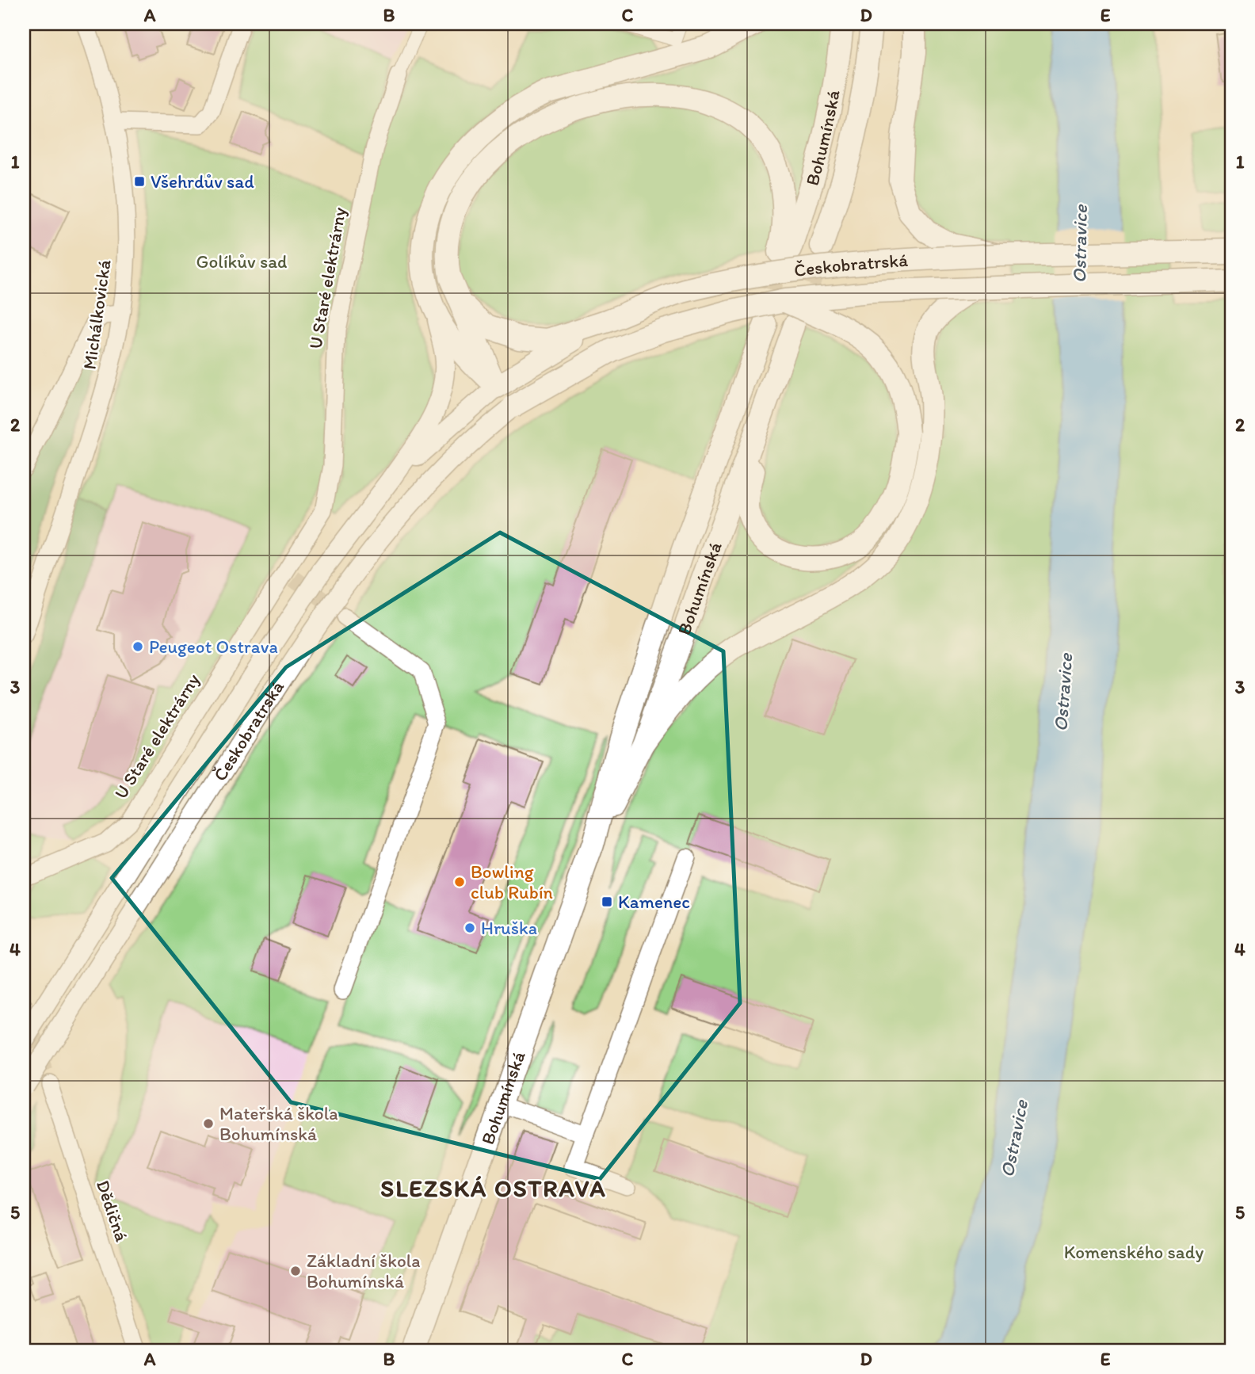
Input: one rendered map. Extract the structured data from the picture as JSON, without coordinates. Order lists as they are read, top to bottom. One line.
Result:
{"streets":{"main road":["Bohumínská","Českobratrská"],"street":["U Staré elektrárny","Michálkovická","Dědičná"]},"districts":["SLEZSKÁ OSTRAVA"],"water":["Ostravice"],"parks":["Golíkův sad","Komenského sady"],"places":{"transit":["Všehrdův sad","Kamenec"],"other":["Peugeot Ostrava","Bowling club Rubín","Hruška","Mateřská škola Bohumínská","Základní škola Bohumínská"]},"grid":{"columns":["A","B","C","D","E"],"rows":["1","2","3","4","5"]}}
